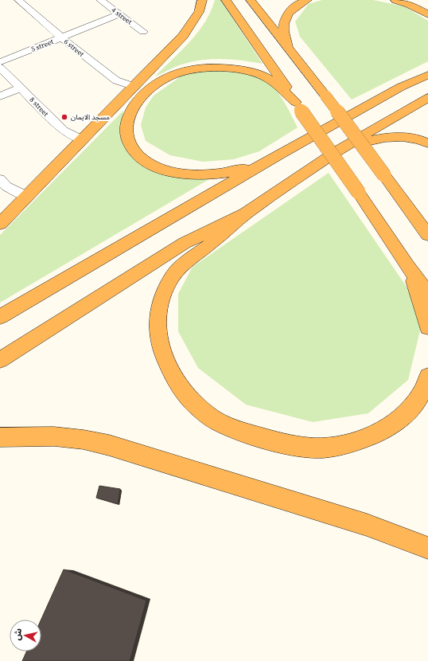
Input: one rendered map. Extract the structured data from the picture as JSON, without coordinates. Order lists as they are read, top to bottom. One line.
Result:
{"streets":{"street":["4 street","5 street","6 street","8 street"]},"crossings":[["4 street","5 street"],["5 street","6 street"]],"places":["مسجد الايمان"],"north":"left"}
